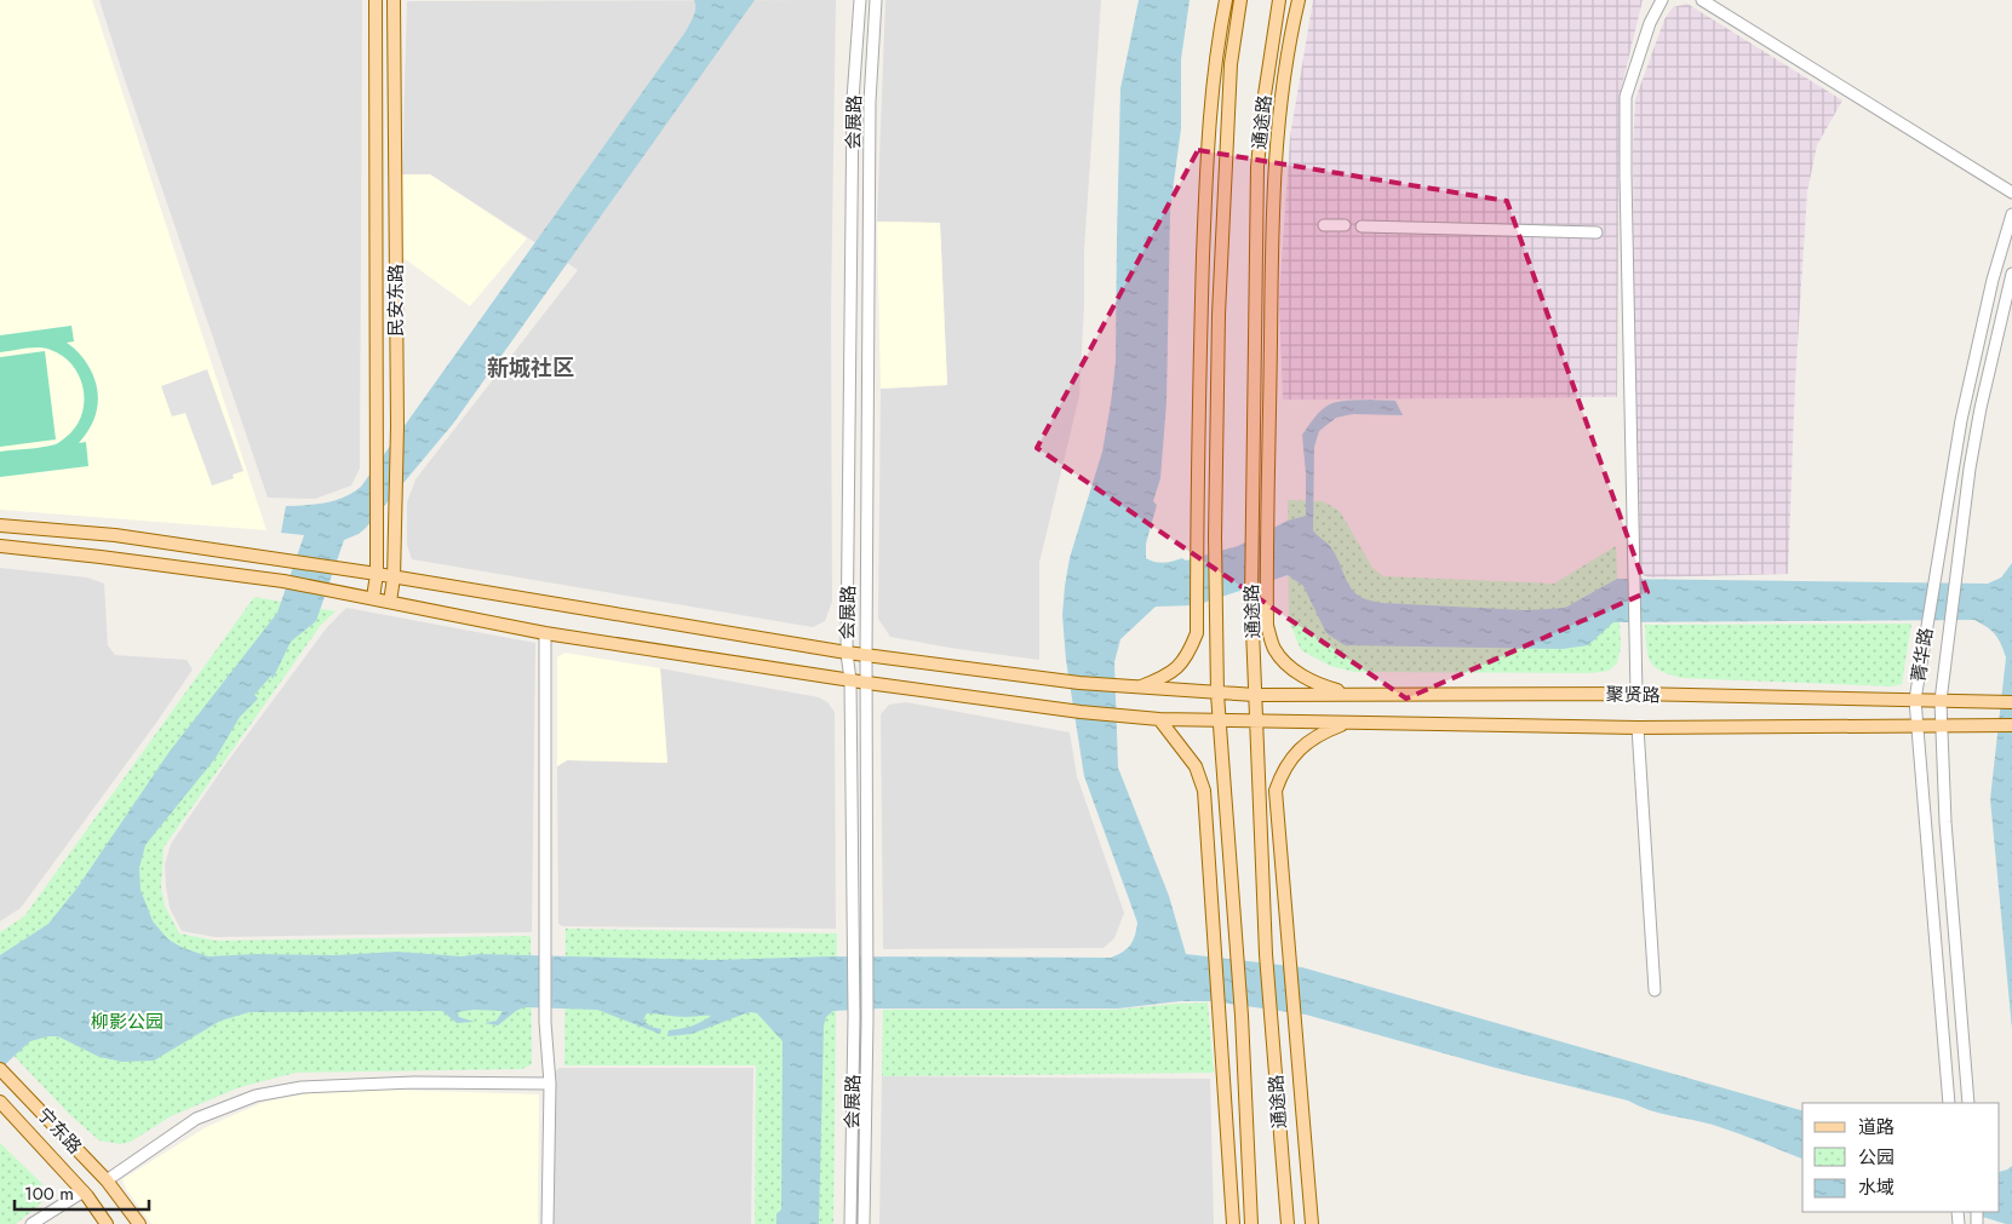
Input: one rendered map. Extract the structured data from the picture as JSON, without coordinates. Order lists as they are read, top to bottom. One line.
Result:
{"streets":{"main road":["通途路","民安东路","聚贤路","宁东路"],"street":["会展路","菁华路"]},"crossings":[["会展路","聚贤路"],["通途路","聚贤路"],["民安东路","聚贤路"],["菁华路","聚贤路"]],"districts":["新城社区"],"parks":["柳影公园"],"legend":["道路","公园","水域"],"scale_bar":"100 m"}
